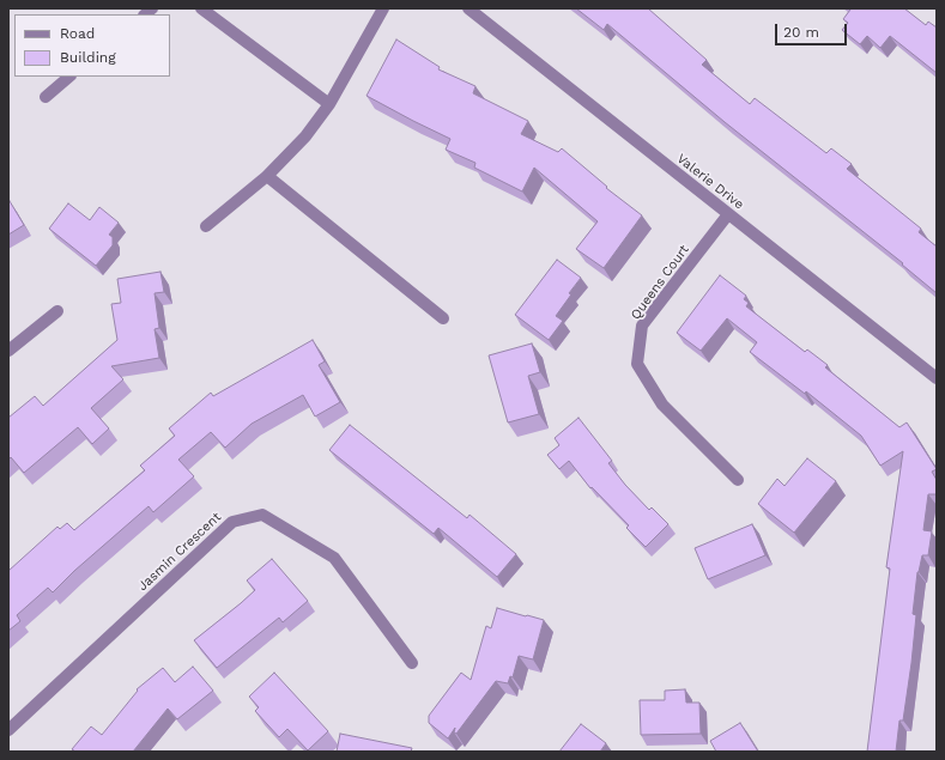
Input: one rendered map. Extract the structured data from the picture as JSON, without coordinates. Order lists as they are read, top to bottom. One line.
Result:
{"streets":{"street":["Valerie Drive","Queens Court","Jasmin Crescent"]},"crossings":[["Valerie Drive","Queens Court"]],"legend":["Road","Building"],"scale_bar":"20 m"}
